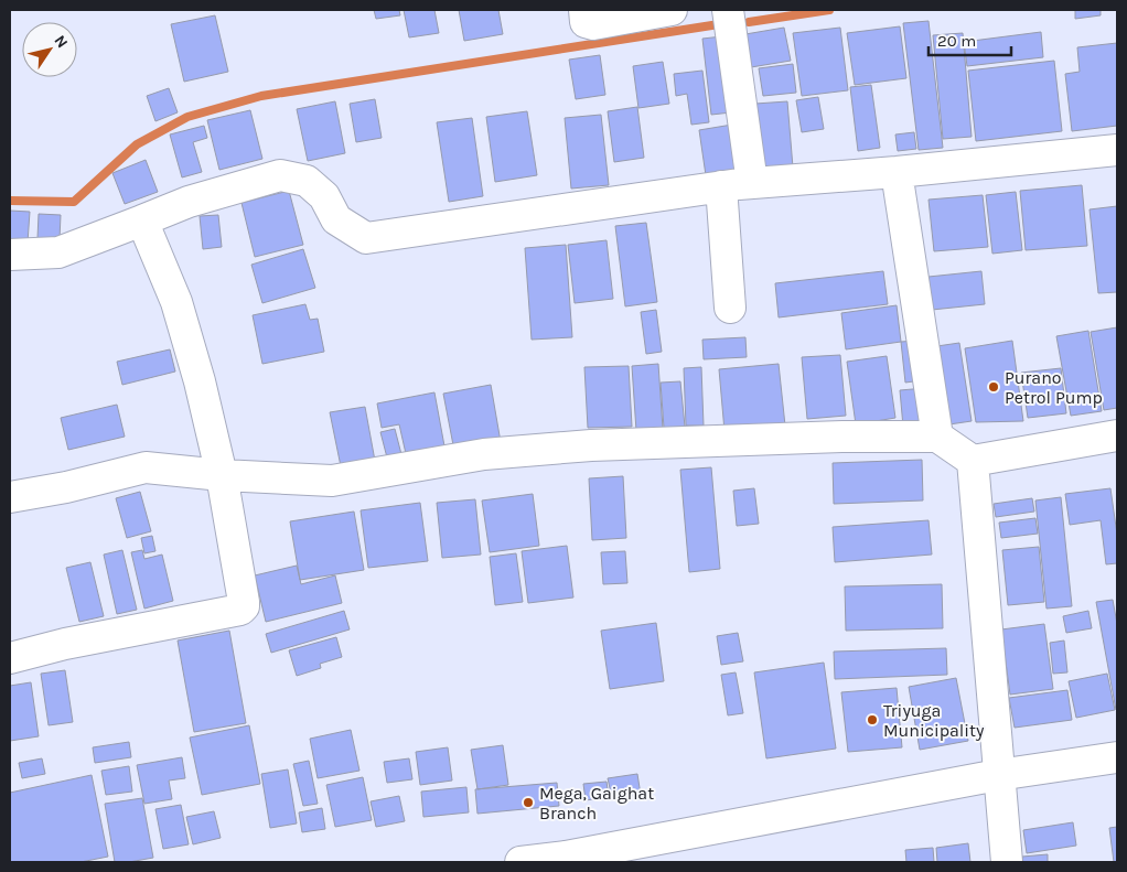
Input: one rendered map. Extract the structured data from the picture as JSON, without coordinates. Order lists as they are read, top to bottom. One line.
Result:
{"places":["Purano Petrol Pump","Triyuga Municipality","Mega, Gaighat Branch"],"scale_bar":"20 m","north":"top right"}
